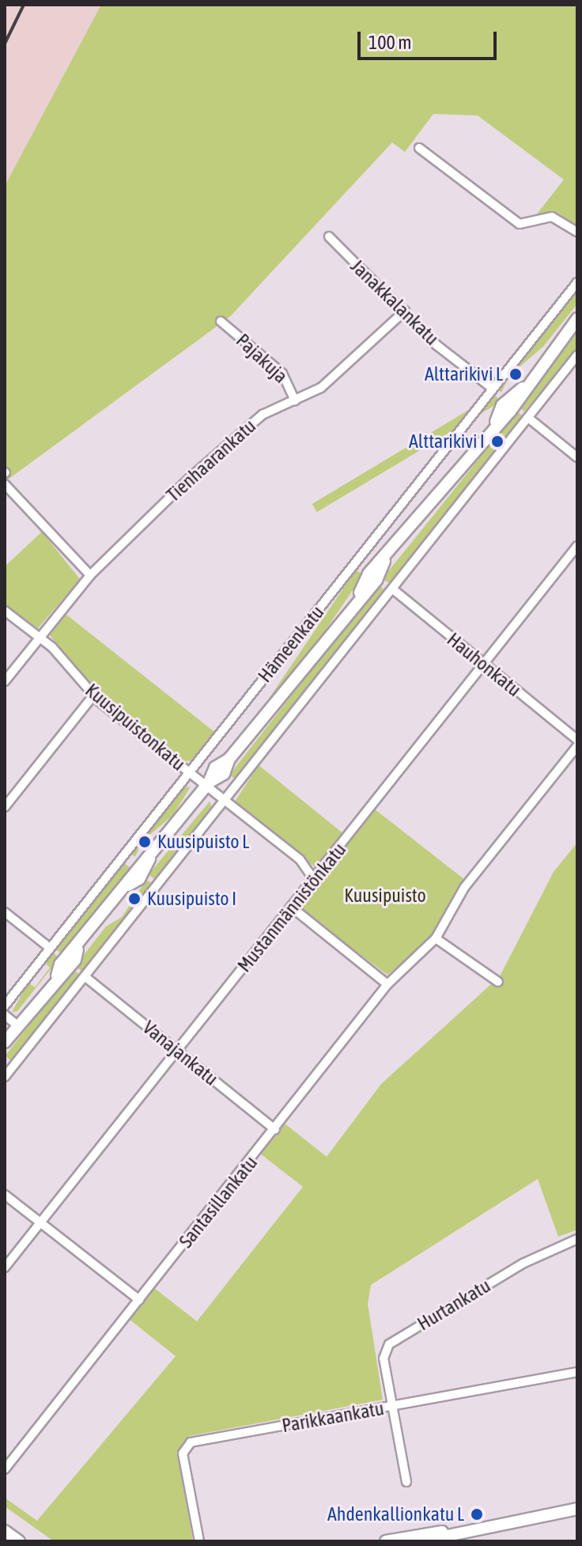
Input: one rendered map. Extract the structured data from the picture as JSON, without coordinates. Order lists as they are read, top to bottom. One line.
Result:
{"streets":{"main road":["Hämeenkatu"],"street":["Janakkalankatu","Pajakuja","Tienhaarankatu","Hauhonkatu","Kuusipuistonkatu","Mustanmännistönkatu","Vanajankatu","Santasillankatu","Hurtankatu","Parikkaankatu"]},"crossings":[["Janakkalankatu","Tienhaarankatu"],["Janakkalankatu","Hämeenkatu"],["Pajakuja","Tienhaarankatu"],["Tienhaarankatu","Kuusipuistonkatu"],["Hämeenkatu","Kuusipuistonkatu"],["Hauhonkatu","Mustanmännistönkatu"],["Mustanmännistönkatu","Vanajankatu"],["Vanajankatu","Santasillankatu"],["Hurtankatu","Parikkaankatu"]],"parks":["Kuusipuisto"],"places":["Alttarikivi L","Alttarikivi I","Kuusipuisto L","Kuusipuisto I","Ahdenkallionkatu L"],"scale_bar":"100 m"}
